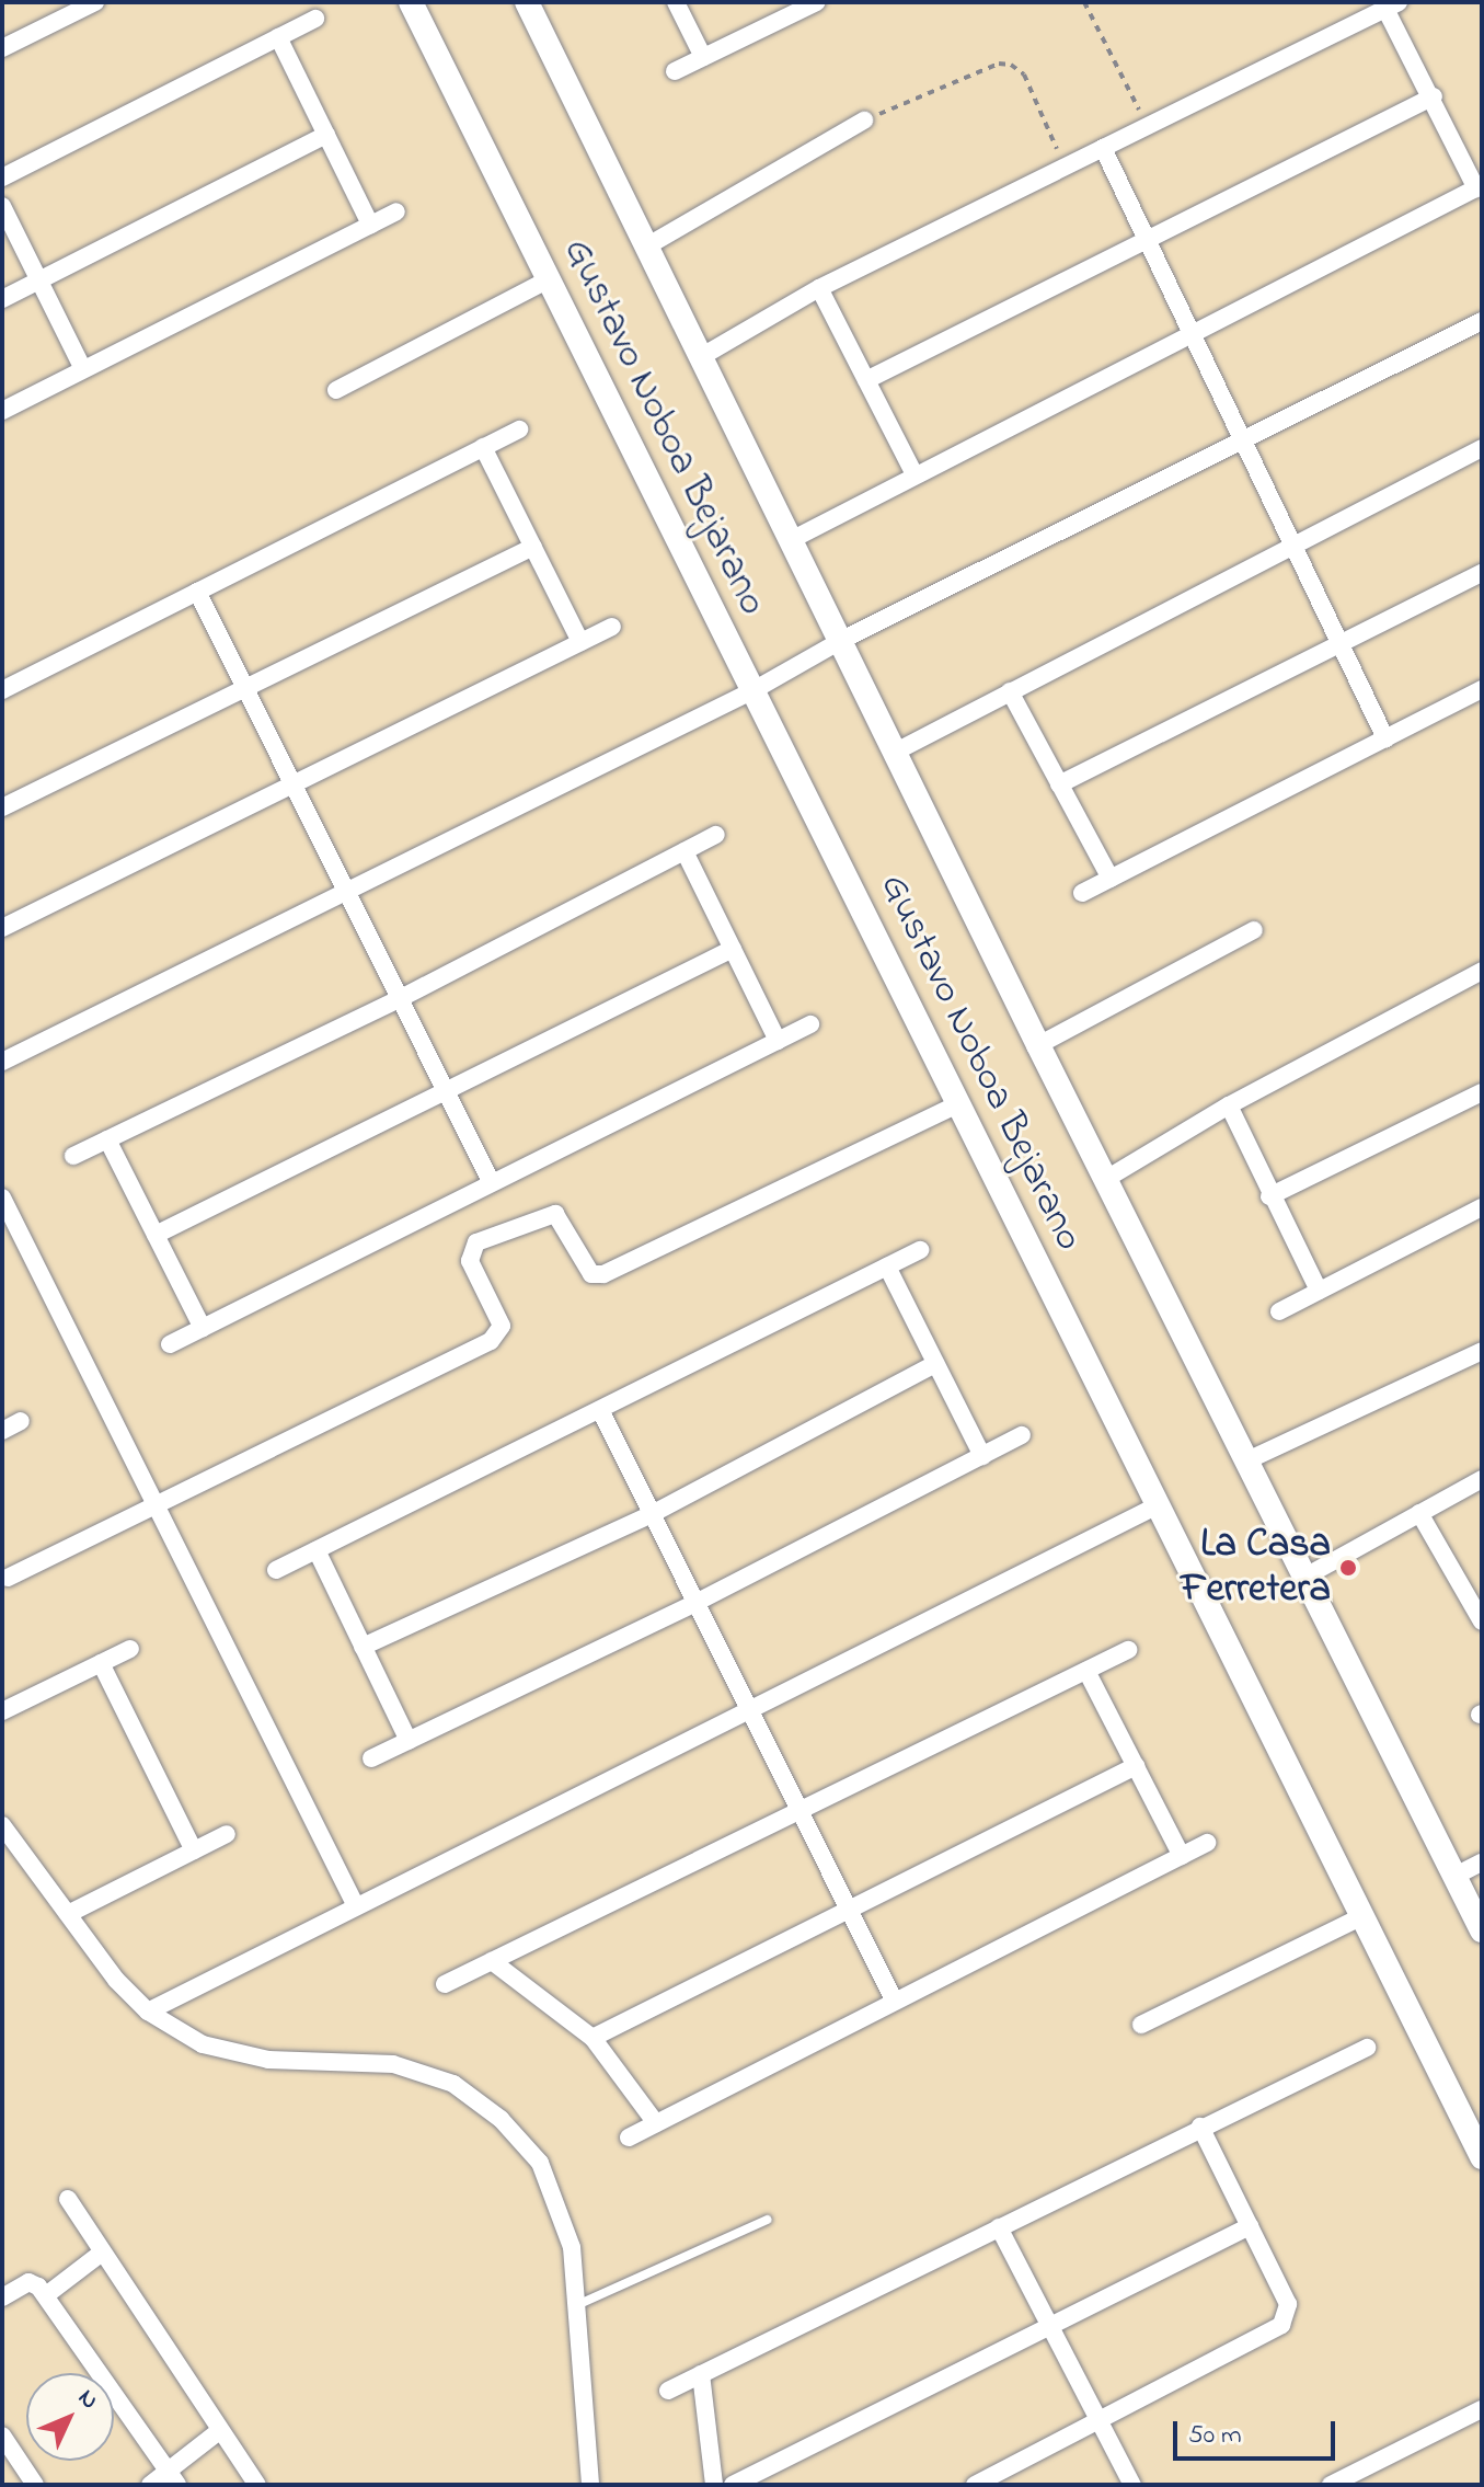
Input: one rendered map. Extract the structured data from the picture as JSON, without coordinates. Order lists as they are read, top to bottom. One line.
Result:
{"streets":{"street":["Gustavo Noboa Bejarano"]},"places":["La Casa Ferretera"],"scale_bar":"50 m","north":"top right"}
